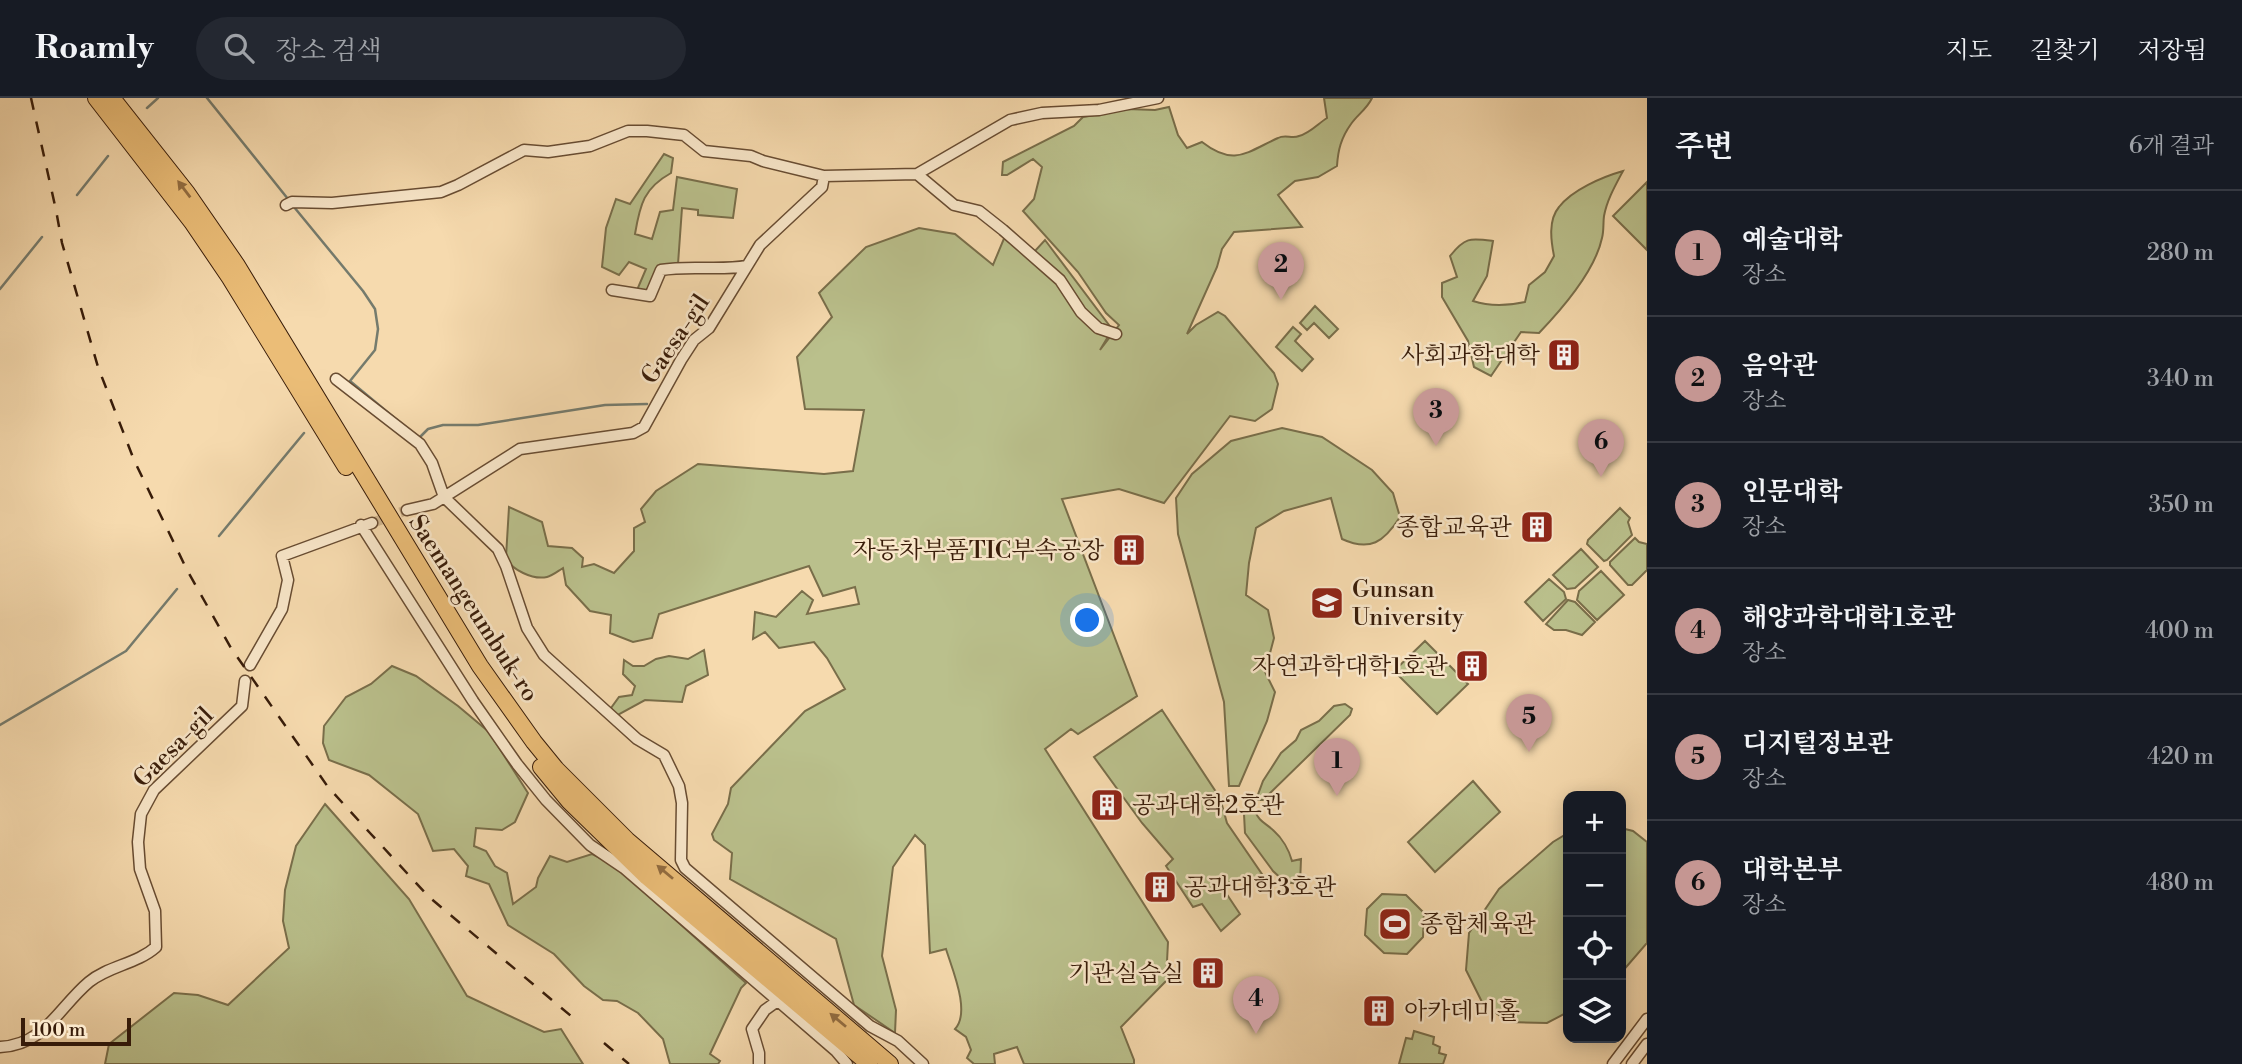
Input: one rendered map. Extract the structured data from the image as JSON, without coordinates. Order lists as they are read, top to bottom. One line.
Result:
{"streets":{"highway":["Saemangeumbuk-ro"],"street":["Gaesa-gil"]},"places":{"building":["사회과학대학","종합교육관","자동차부품TIC부속공장","자연과학대학1호관","공과대학2호관","공과대학3호관","기관실습실","아카데미홀"],"school or university":["Gunsan University"],"sports":["종합체육관"]},"scale_bar":"100 m","page":{"header":"Roamly","search":"장소 검색","nav":["지도","길찾기","저장됨"],"heading":["주변","6개 결과"],"list":[{"mark":"1","name":"예술대학","note":"장소","value":"280 m"},{"mark":"2","name":"음악관","note":"장소","value":"340 m"},{"mark":"3","name":"인문대학","note":"장소","value":"350 m"},{"mark":"4","name":"해양과학대학1호관","note":"장소","value":"400 m"},{"mark":"5","name":"디지털정보관","note":"장소","value":"420 m"},{"mark":"6","name":"대학본부","note":"장소","value":"480 m"}],"pins":["2","3","6","5","1","4"],"map_buttons":["+","−"],"scale":"100 m"}}
